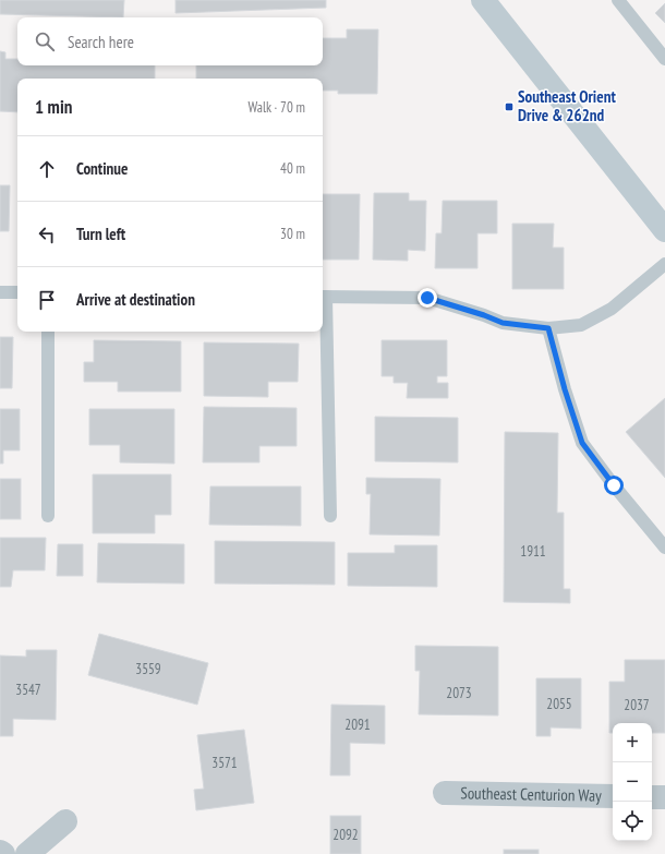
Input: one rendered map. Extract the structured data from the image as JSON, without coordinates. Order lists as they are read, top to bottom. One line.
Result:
{"streets":{"street":["Southeast Centurion Way"]},"places":{"transit":["Southeast Orient Drive & 262nd"]},"house_numbers":["1911","3559","3547","2073","2055","2037","2091","3571","2092"],"page":{"search":"Search here","heading":["1 min","Walk · 70 m"],"list":[["Continue","40 m"],["Turn left","30 m"],"Arrive at destination"],"map_buttons":["+","−"]}}
